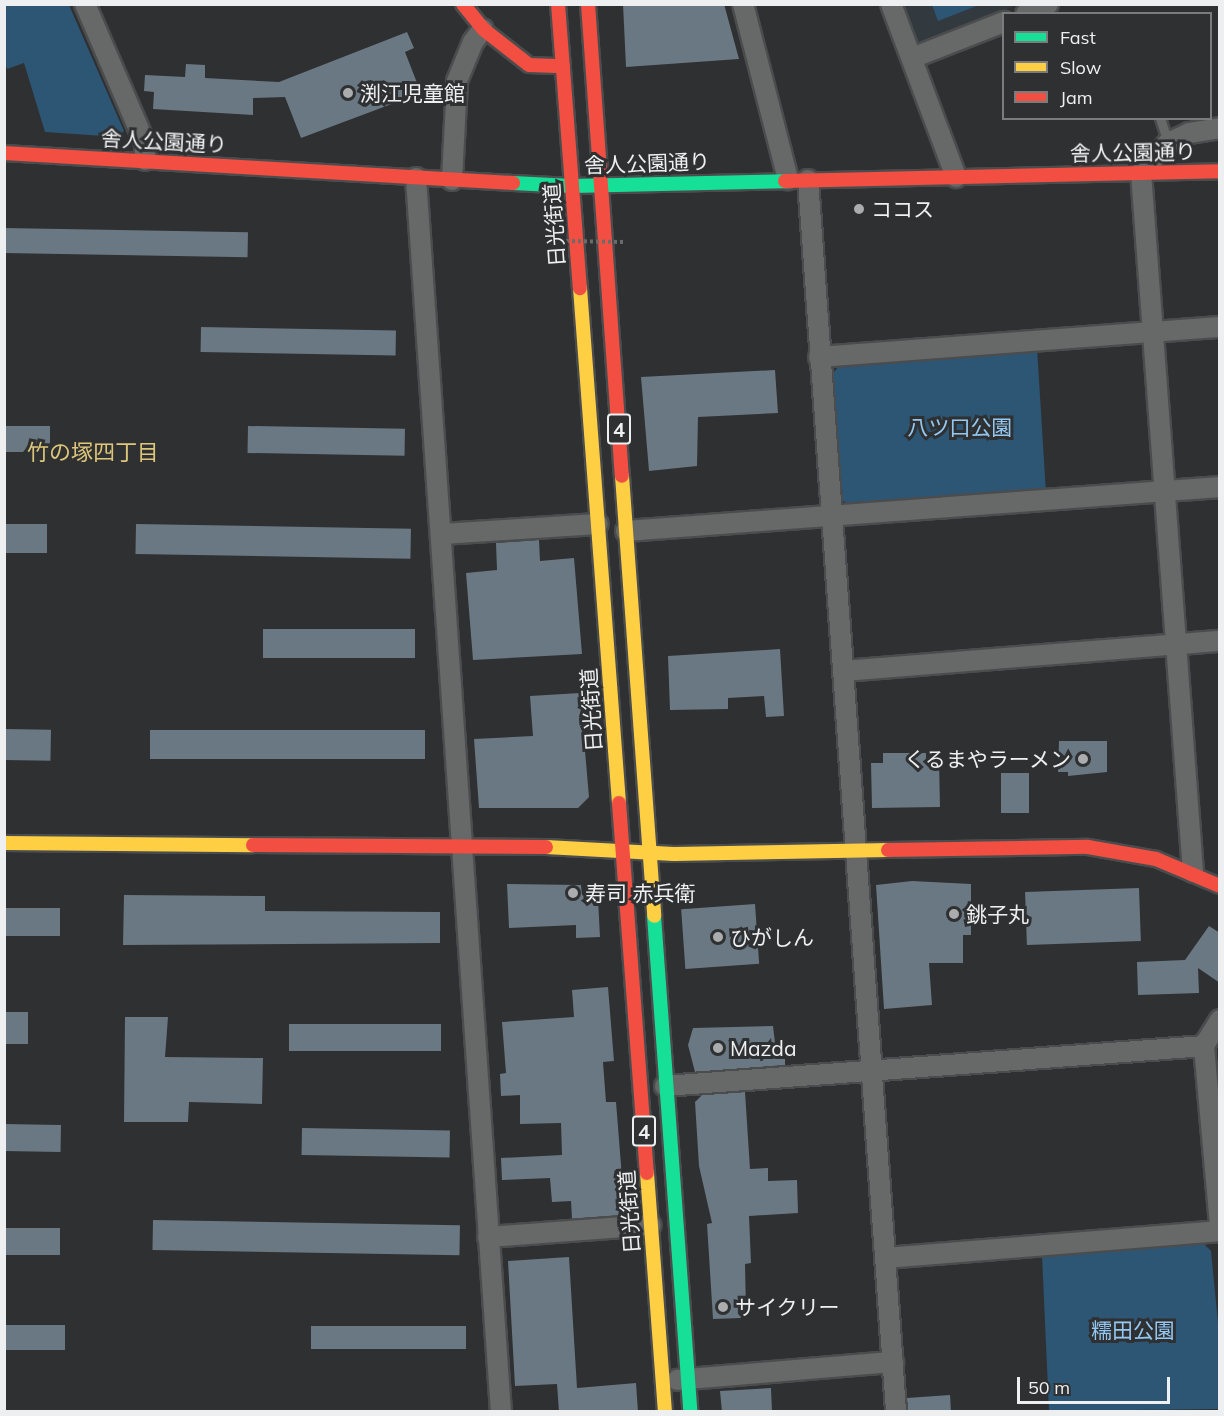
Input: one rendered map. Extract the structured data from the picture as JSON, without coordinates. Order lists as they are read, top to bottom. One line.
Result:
{"streets":{"main road":["舎人公園通り","日光街道","4"]},"crossings":[["舎人公園通り","日光街道"],["舎人公園通り","4"]],"districts":["竹の塚四丁目"],"parks":["八ツ口公園","糯田公園"],"places":["渕江児童館","ココス","くるまやラーメン","寿司 赤兵衛","銚子丸","ひがしん","Mazda","サイクリー"],"legend":["Fast","Slow","Jam"],"scale_bar":"50 m"}
